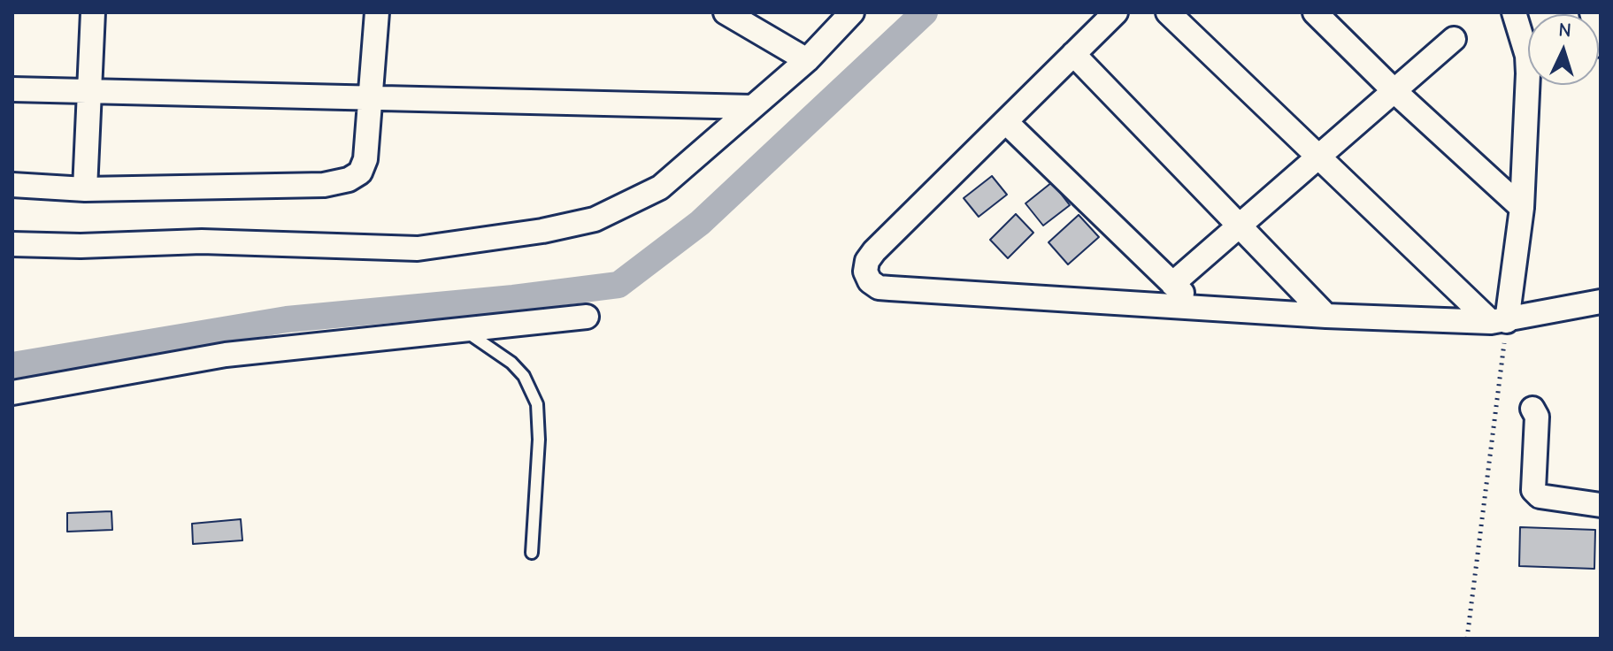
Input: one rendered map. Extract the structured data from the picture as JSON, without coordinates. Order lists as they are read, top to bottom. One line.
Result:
{"north":"top"}
